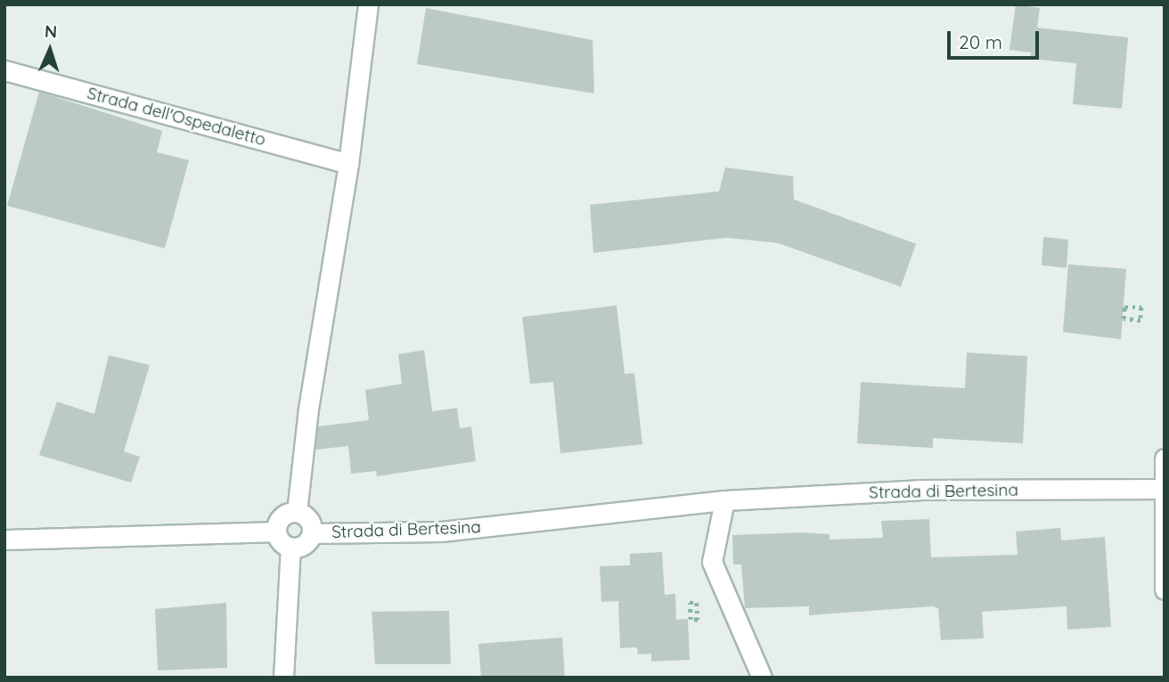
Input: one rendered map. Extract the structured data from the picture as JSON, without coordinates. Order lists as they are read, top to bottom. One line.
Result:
{"streets":{"street":["Strada dell'Ospedaletto","Strada di Bertesina"]},"scale_bar":"20 m","north":"top"}
